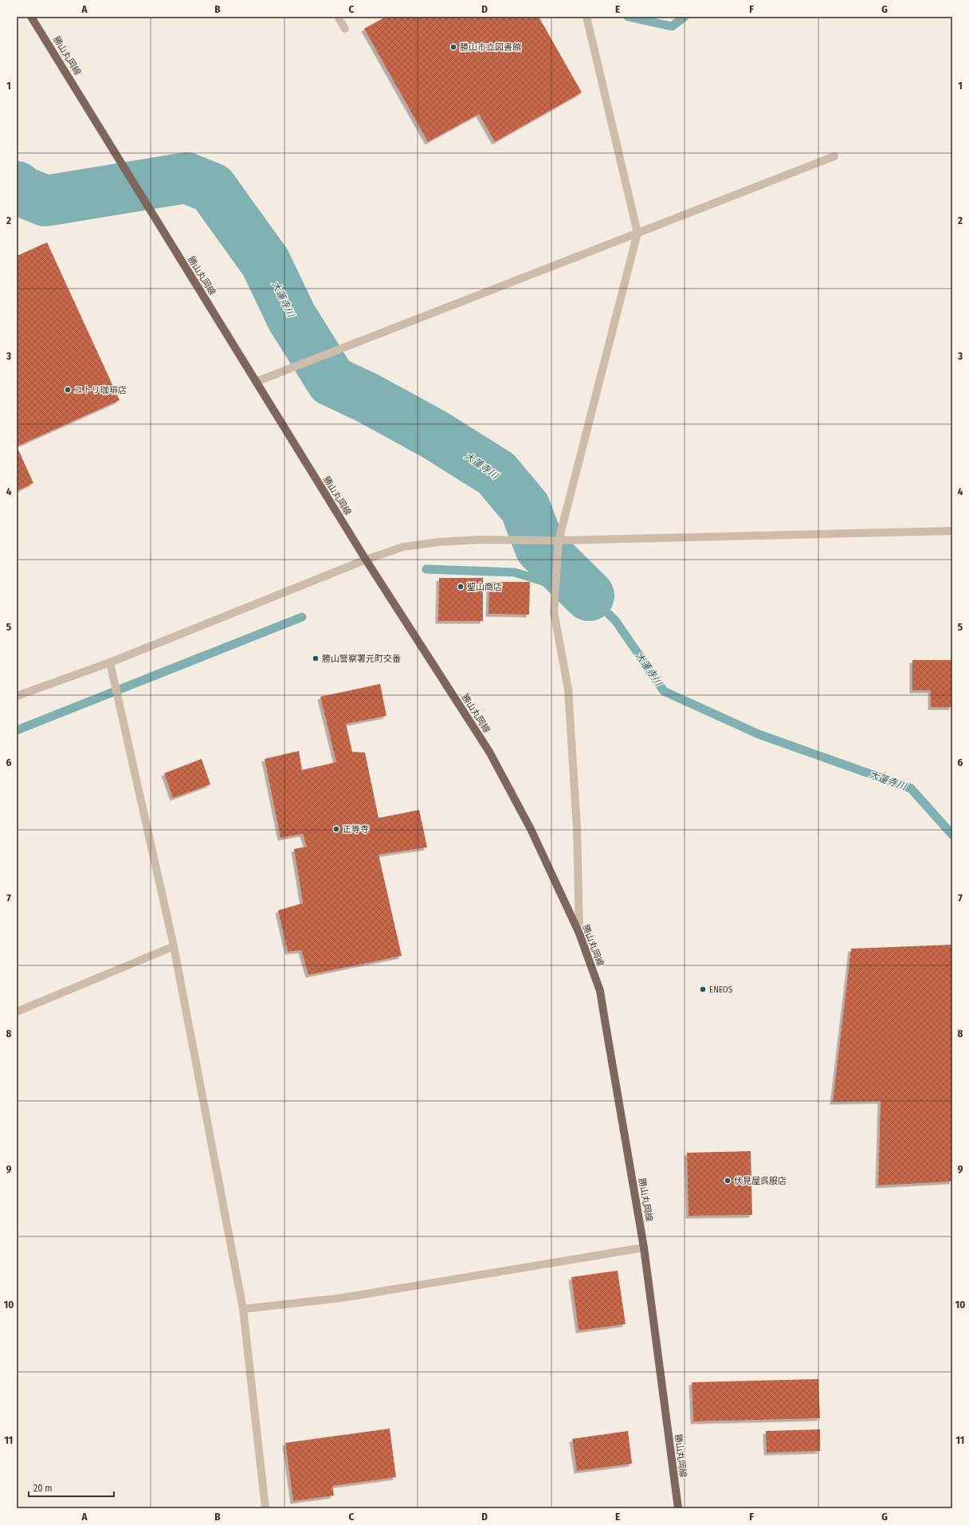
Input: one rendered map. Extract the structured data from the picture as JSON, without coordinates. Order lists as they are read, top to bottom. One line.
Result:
{"streets":{"main road":["勝山丸岡線"]},"water":["大蓮寺川"],"places":["勝山市立図書館","ユトリ珈琲店","聖山商店","勝山警察署元町交番","正等寺","ENEOS","伏見屋呉服店"],"scale_bar":"20 m","grid":{"columns":["A","B","C","D","E","F","G"],"rows":["1","2","3","4","5","6","7","8","9","10","11"]}}
